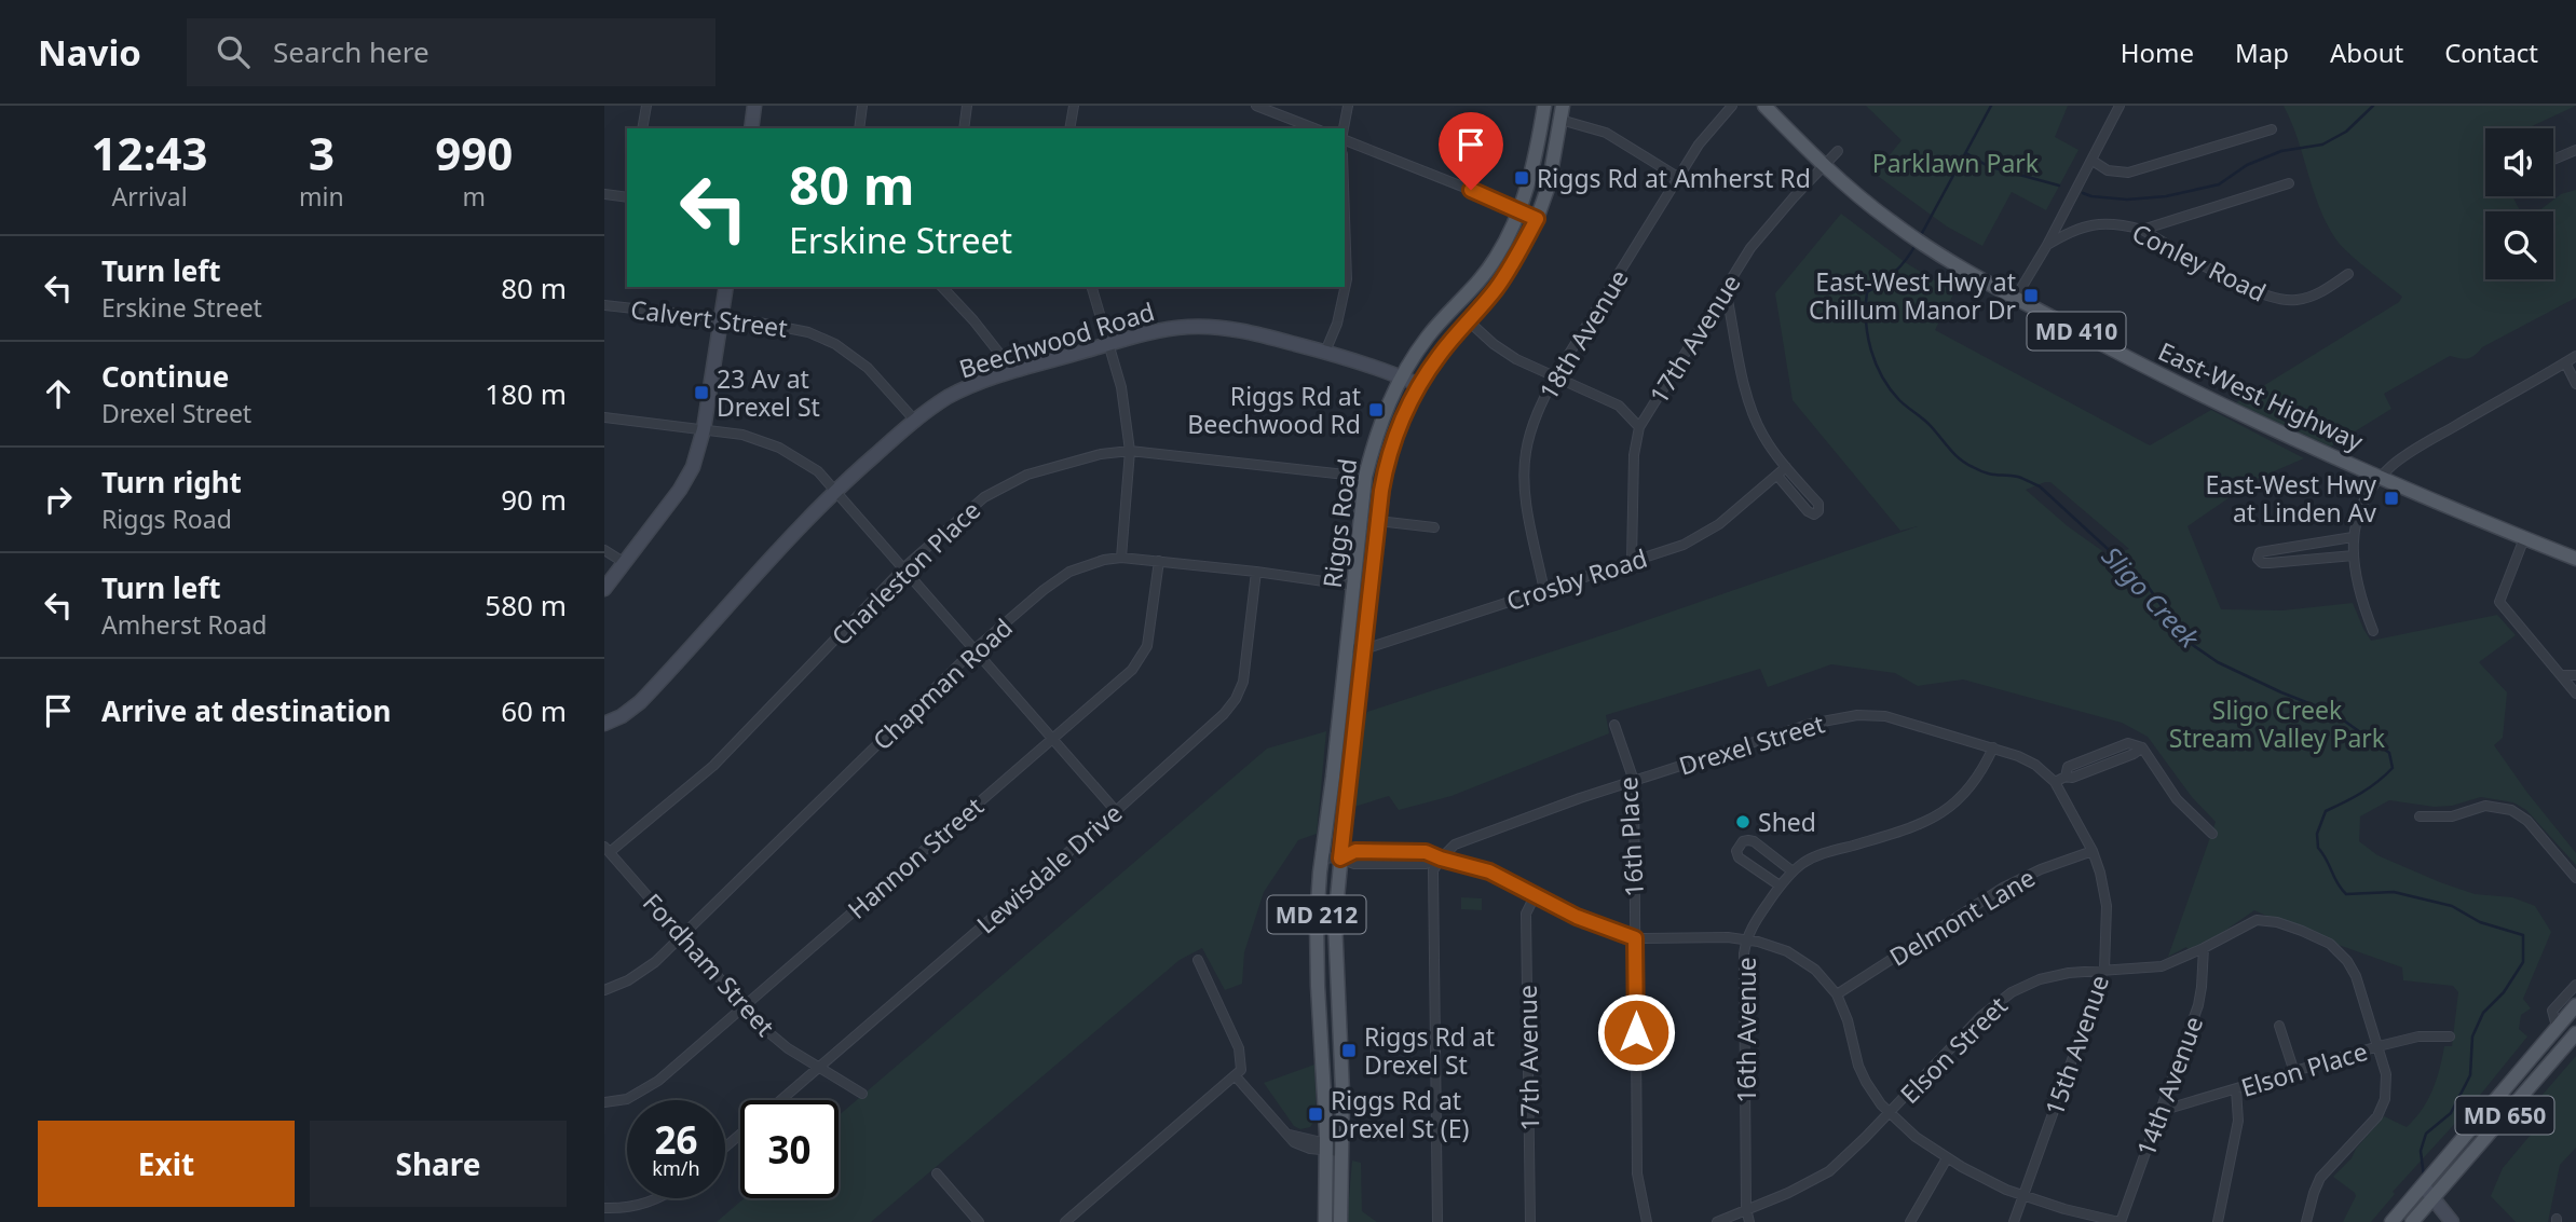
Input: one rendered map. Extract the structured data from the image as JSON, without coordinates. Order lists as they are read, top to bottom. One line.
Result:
{"streets":{"main road":["MD 410","East-West Highway","Riggs Road","MD 212","MD 650"],"street":["Conley Road","Calvert Street","18th Avenue","17th Avenue","Beechwood Road","Charleston Place","Crosby Road","Chapman Road","Drexel Street","16th Place","Hannon Street","Lewisdale Drive","Delmont Lane","Fordham Street","16th Avenue","15th Avenue","Elson Street","Elson Place","14th Avenue"]},"crossings":[["Calvert Street","Beechwood Road"],["18th Avenue","Crosby Road"],["17th Avenue","East-West Highway"],["17th Avenue","Crosby Road"],["Beechwood Road","Riggs Road"],["Riggs Road","Charleston Place"],["Riggs Road","Crosby Road"],["Riggs Road","Chapman Road"],["Charleston Place","Fordham Street"],["Chapman Road","Hannon Street"],["Chapman Road","Lewisdale Drive"],["Chapman Road","Fordham Street"],["Drexel Street","16th Place"],["Drexel Street","16th Avenue"],["Drexel Street","15th Avenue"],["Hannon Street","Fordham Street"],["Lewisdale Drive","Fordham Street"],["Delmont Lane","15th Avenue"],["16th Avenue","Elson Street"],["15th Avenue","Elson Street"],["Elson Street","Elson Place"],["Elson Street","14th Avenue"],["Elson Place","14th Avenue"]],"water":["Sligo Creek"],"parks":["Parklawn Park","Sligo Creek Stream Valley Park"],"places":{"transit":["Riggs Rd at Amherst Rd","East-West Hwy at Chillum Manor Dr","23 Av at Drexel St","Riggs Rd at Beechwood Rd","East-West Hwy at Linden Av","Riggs Rd at Drexel St","Riggs Rd at Drexel St (E)"],"other":["Shed"]},"page":{"header":"Navio","search":"Search here","nav":["Home","Map","About","Contact"],"eta":["12:43","Arrival","3","min","990","m"],"turn":["80 m","Erskine Street"],"list":[{"name":"Turn left","note":"Erskine Street","value":"80 m"},{"name":"Continue","note":"Drexel Street","value":"180 m"},{"name":"Turn right","note":"Riggs Road","value":"90 m"},{"name":"Turn left","note":"Amherst Road","value":"580 m"},{"name":"Arrive at destination","value":"60 m"}],"speed":"26 km/h","limit":"30","buttons":["Exit","Share"]}}
